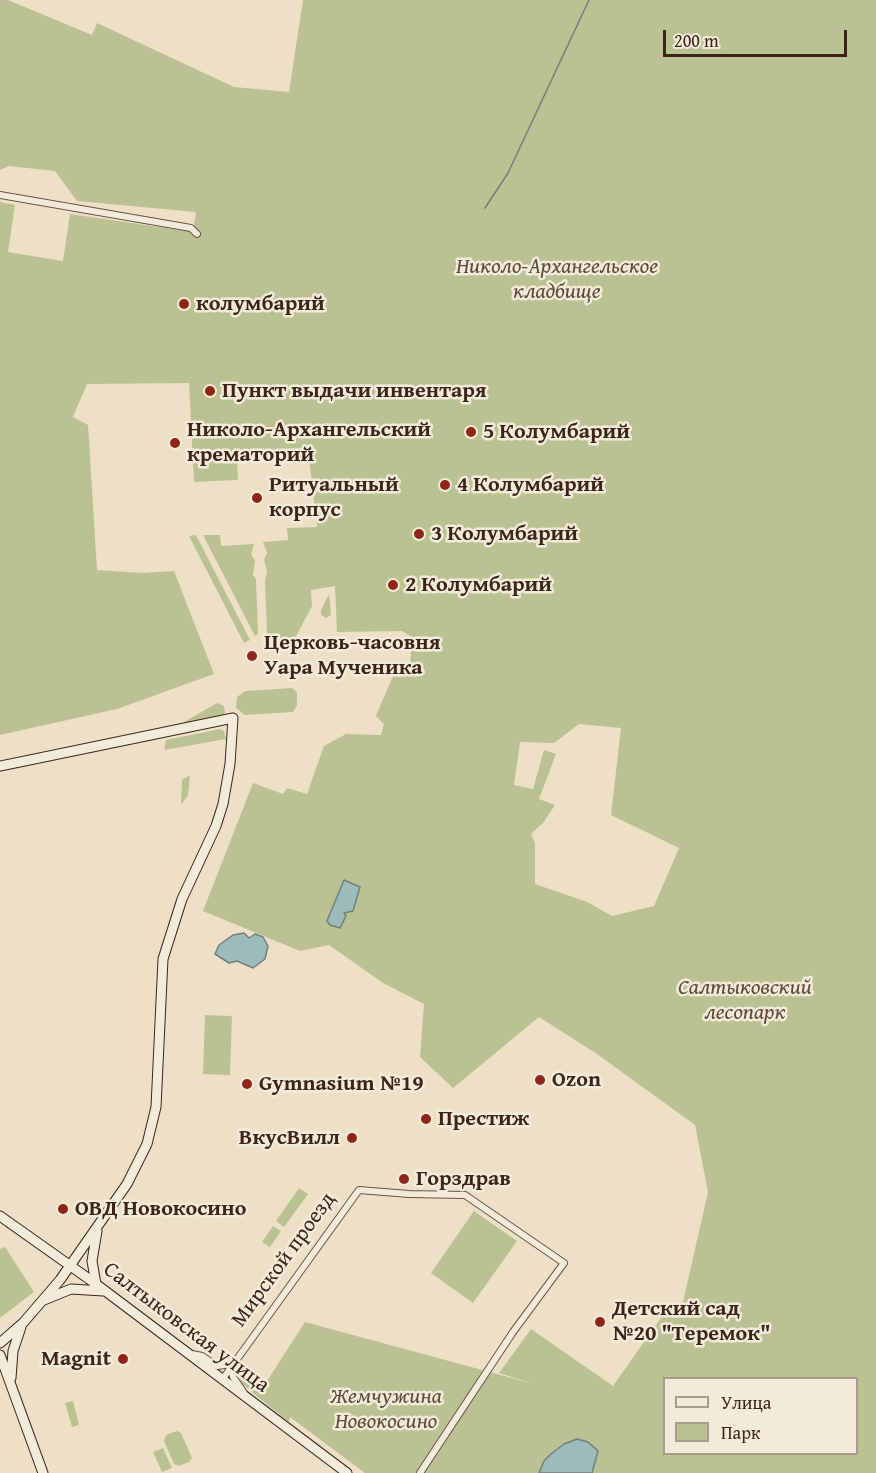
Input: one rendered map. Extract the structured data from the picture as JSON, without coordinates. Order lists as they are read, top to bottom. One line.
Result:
{"streets":{"street":["Мирской проезд","Салтыковская улица"]},"crossings":[["Мирской проезд","Салтыковская улица"]],"parks":["Николо-Архангельское кладбище","Салтыковский лесопарк","Жемчужина Новокосино"],"places":["колумбарий","Пункт выдачи инвентаря","5 Колумбарий","Николо-Архангельский крематорий","4 Колумбарий","Ритуальный корпус","3 Колумбарий","2 Колумбарий","Церковь-часовня Уара Мученика","Ozon","Gymnasium №19","Престиж","ВкусВилл","Горздрав","ОВД Новокосино","Детский сад №20 \"Теремок\"","Magnit"],"legend":["Улица","Парк"],"scale_bar":"200 m"}
